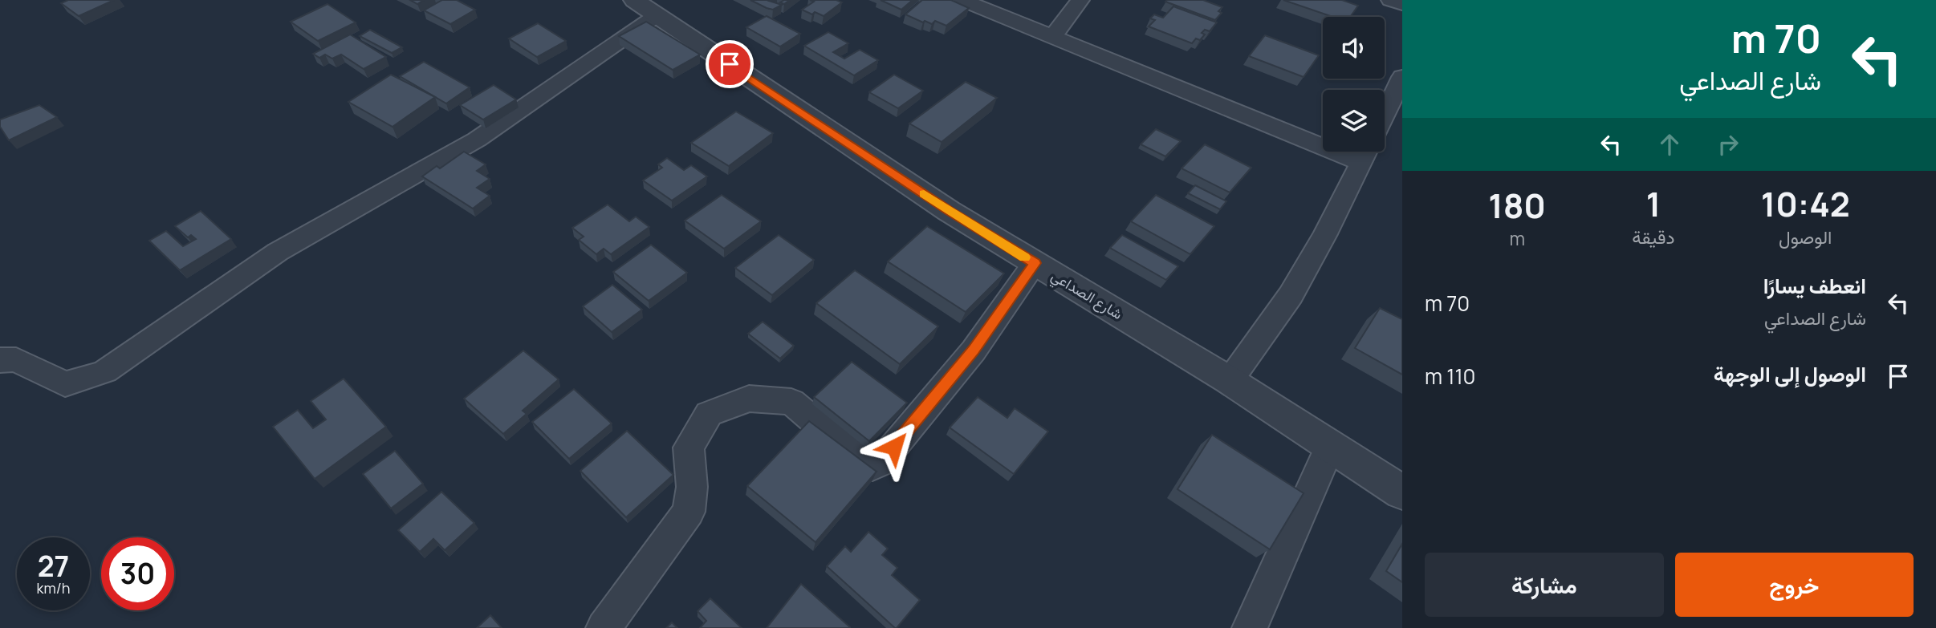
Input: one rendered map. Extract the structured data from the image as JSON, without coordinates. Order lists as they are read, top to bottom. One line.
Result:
{"streets":{"street":["شارع الصداعي"]},"page":{"turn":["70 m","شارع الصداعي"],"eta":["10:42","الوصول","1","دقيقة","180","m"],"list":[{"name":"انعطف يسارًا","note":"شارع الصداعي","value":"70 m"},{"name":"الوصول إلى الوجهة","value":"110 m"}],"speed":"27 km/h","limit":"30","buttons":["خروج","مشاركة"]}}
